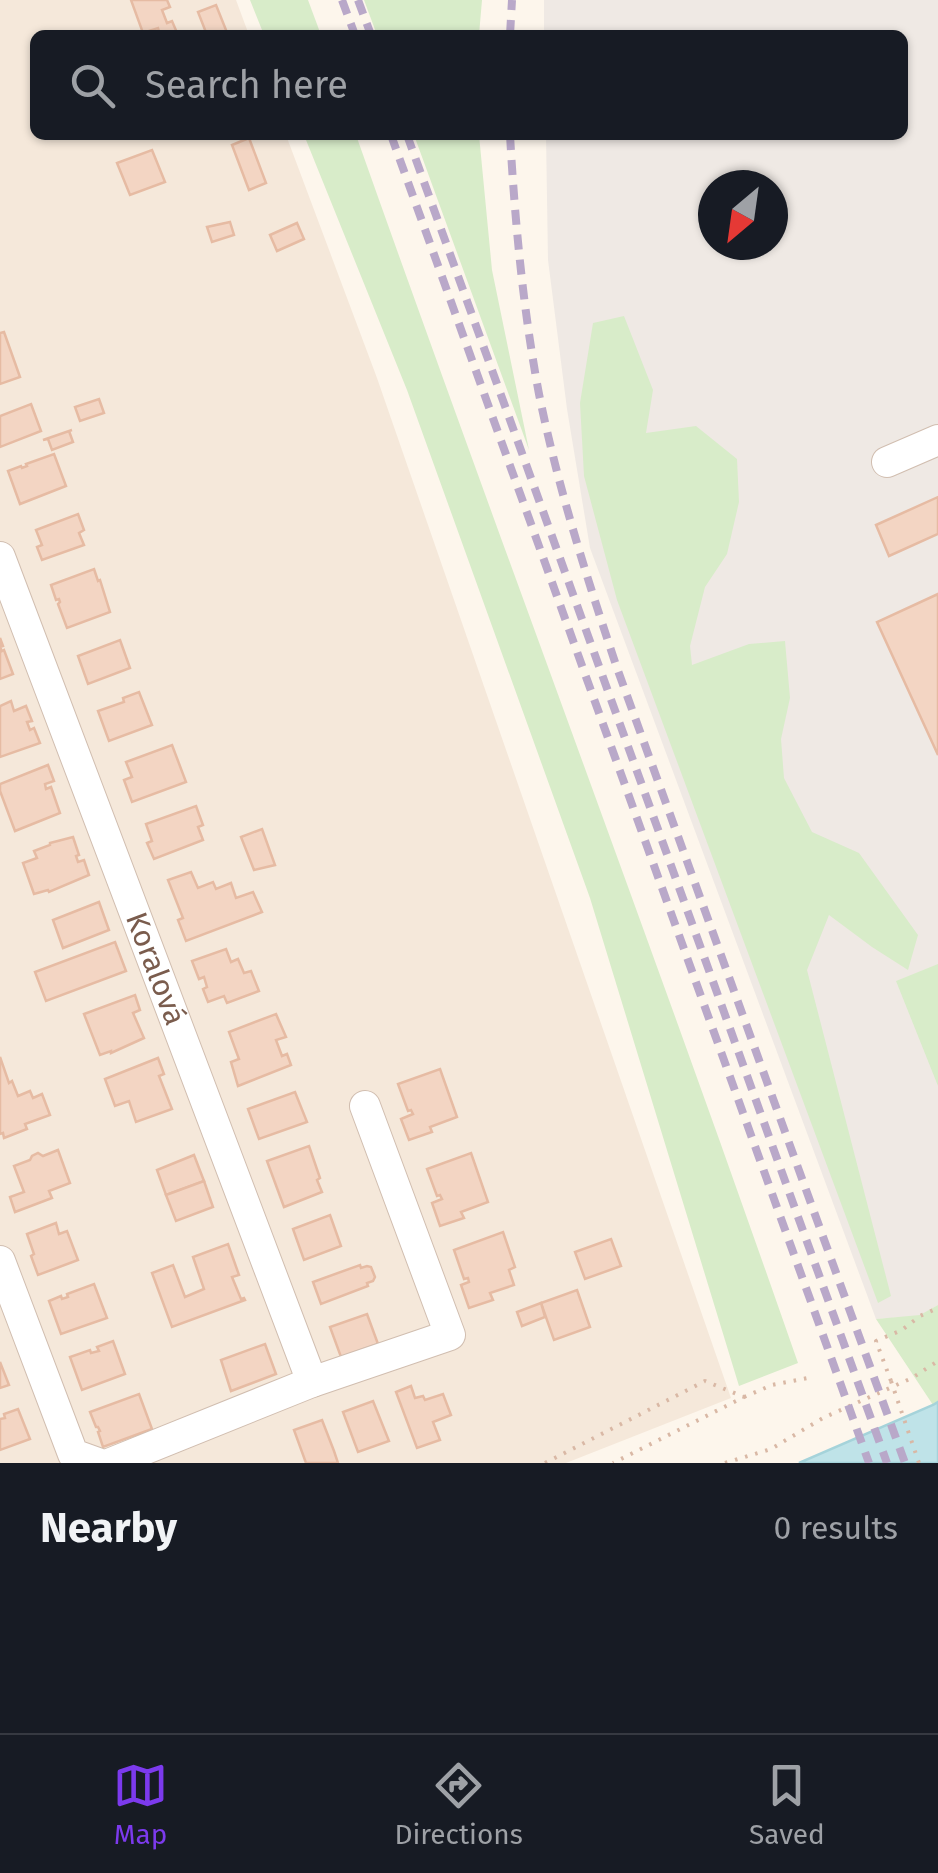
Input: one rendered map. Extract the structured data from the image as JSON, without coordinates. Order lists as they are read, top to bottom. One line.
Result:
{"streets":{"street":["Koralová"]},"north":"bottom left","page":{"search":"Search here","heading":["Nearby","0 results"],"nav":["Map","Directions","Saved"]}}
